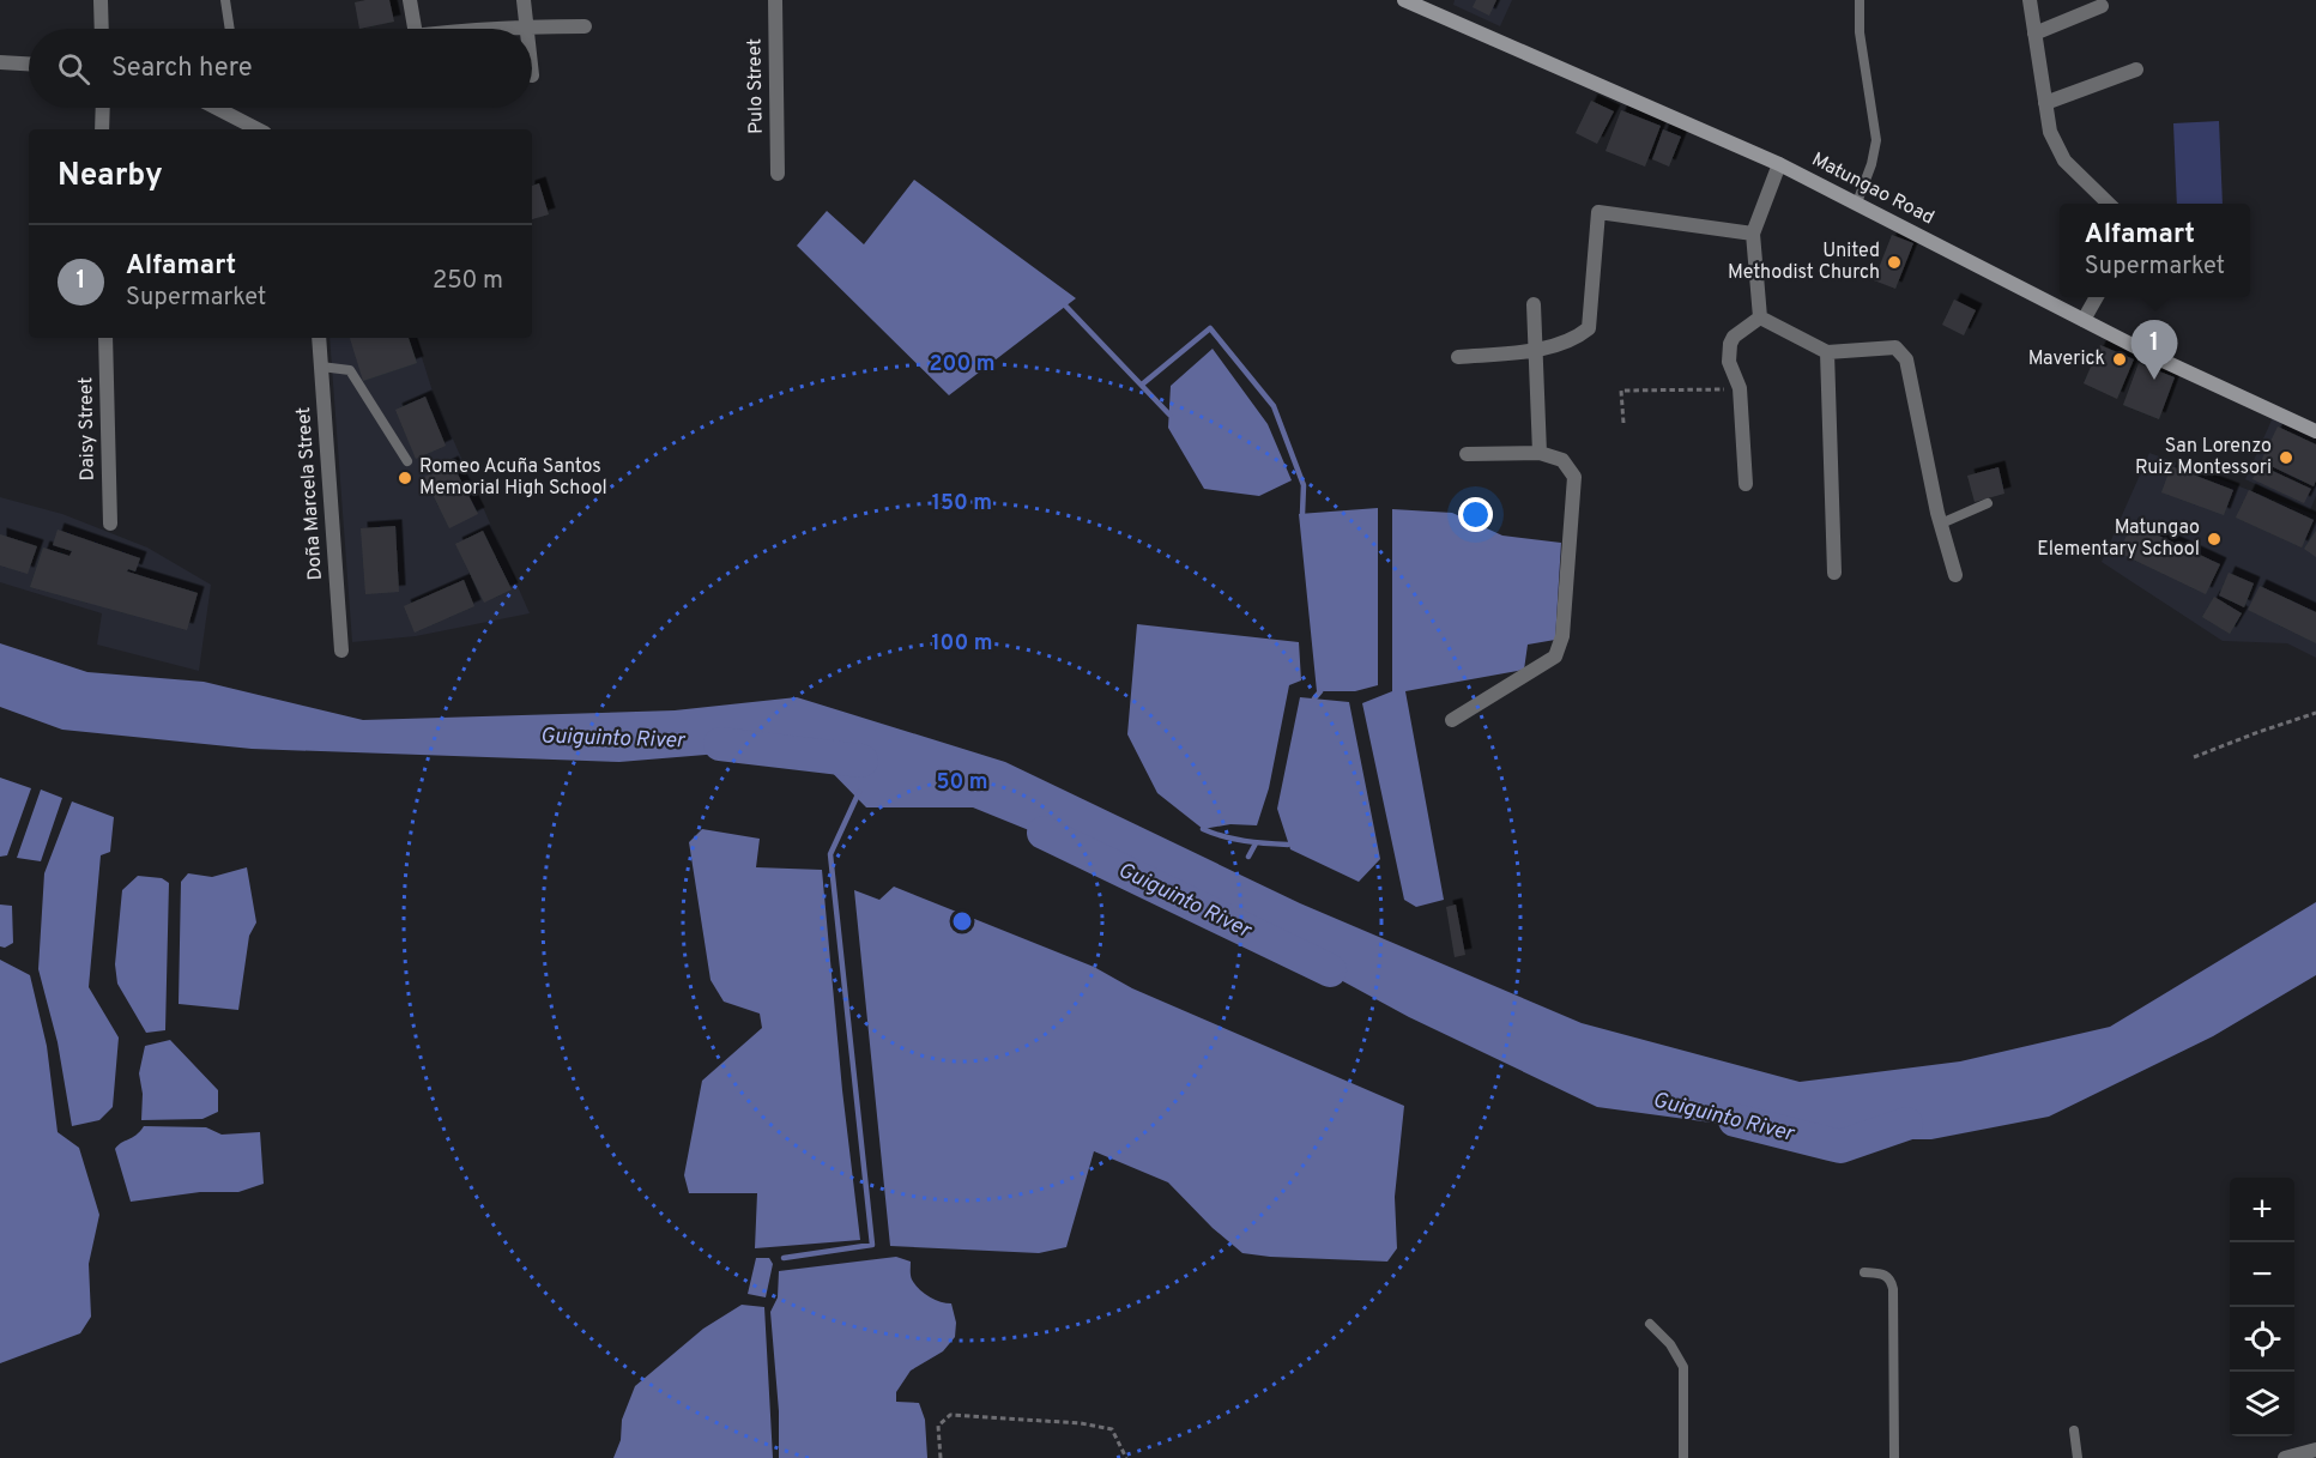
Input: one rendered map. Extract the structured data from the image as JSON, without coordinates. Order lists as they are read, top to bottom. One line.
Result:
{"streets":{"main road":["Matungao Road"],"street":["Pulo Street","Daisy Street","Doña Marcela Street"]},"water":["Guiguinto River"],"places":["United Methodist Church","Maverick","San Lorenzo Ruiz Montessori","Romeo Acuña Santos Memorial High School","Matungao Elementary School"],"page":{"search":"Search here","heading":"Nearby","popup":["Alfamart","Supermarket"],"list":[{"mark":"1","name":"Alfamart","note":"Supermarket","value":"250 m"}],"pins":"1","map_buttons":["+","−"]},"rings":["200 m","150 m","100 m","50 m"]}
